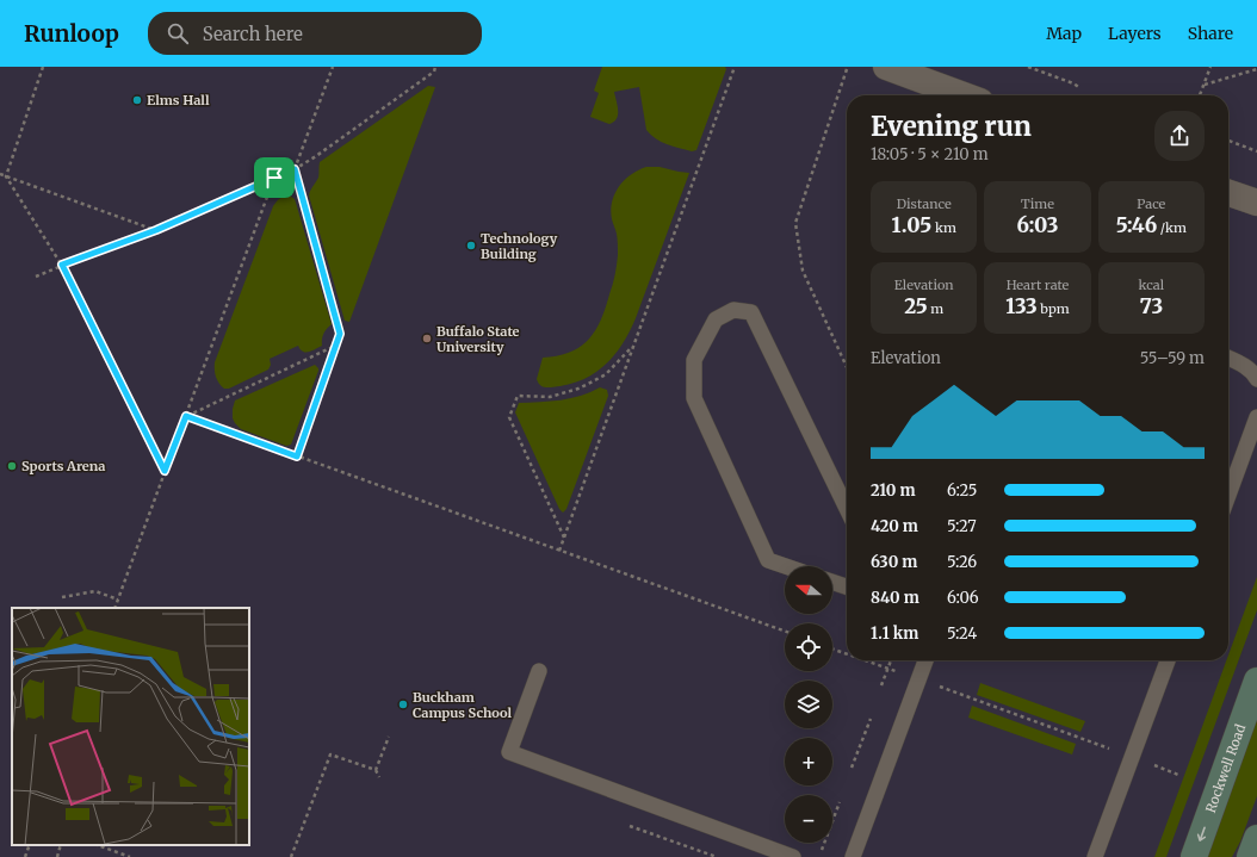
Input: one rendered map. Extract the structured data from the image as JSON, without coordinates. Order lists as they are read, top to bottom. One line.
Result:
{"streets":{"street":["Rockwell Road"]},"one_way":["Rockwell Road"],"places":["Elms Hall","Technology Building","Buffalo State University","Sports Arena","Buckham Campus School"],"north":"left","page":{"header":"Runloop","search":"Search here","nav":["Map","Layers","Share"],"heading":["Evening run","18:05 · 5 × 210 m"],"stats":[["Distance","1.05 km"],["Time","6:03"],["Pace","5:46 /km"],["Elevation","25 m"],["Heart rate","133 bpm"],["kcal","73"]],"chart":["Elevation","55–59 m"],"list":[{"name":"210 m","note":"6:25"},{"name":"420 m","note":"5:27"},{"name":"630 m","note":"5:26"},{"name":"840 m","note":"6:06"},{"name":"1.1 km","note":"5:24"}],"map_buttons":["+","−"]}}
